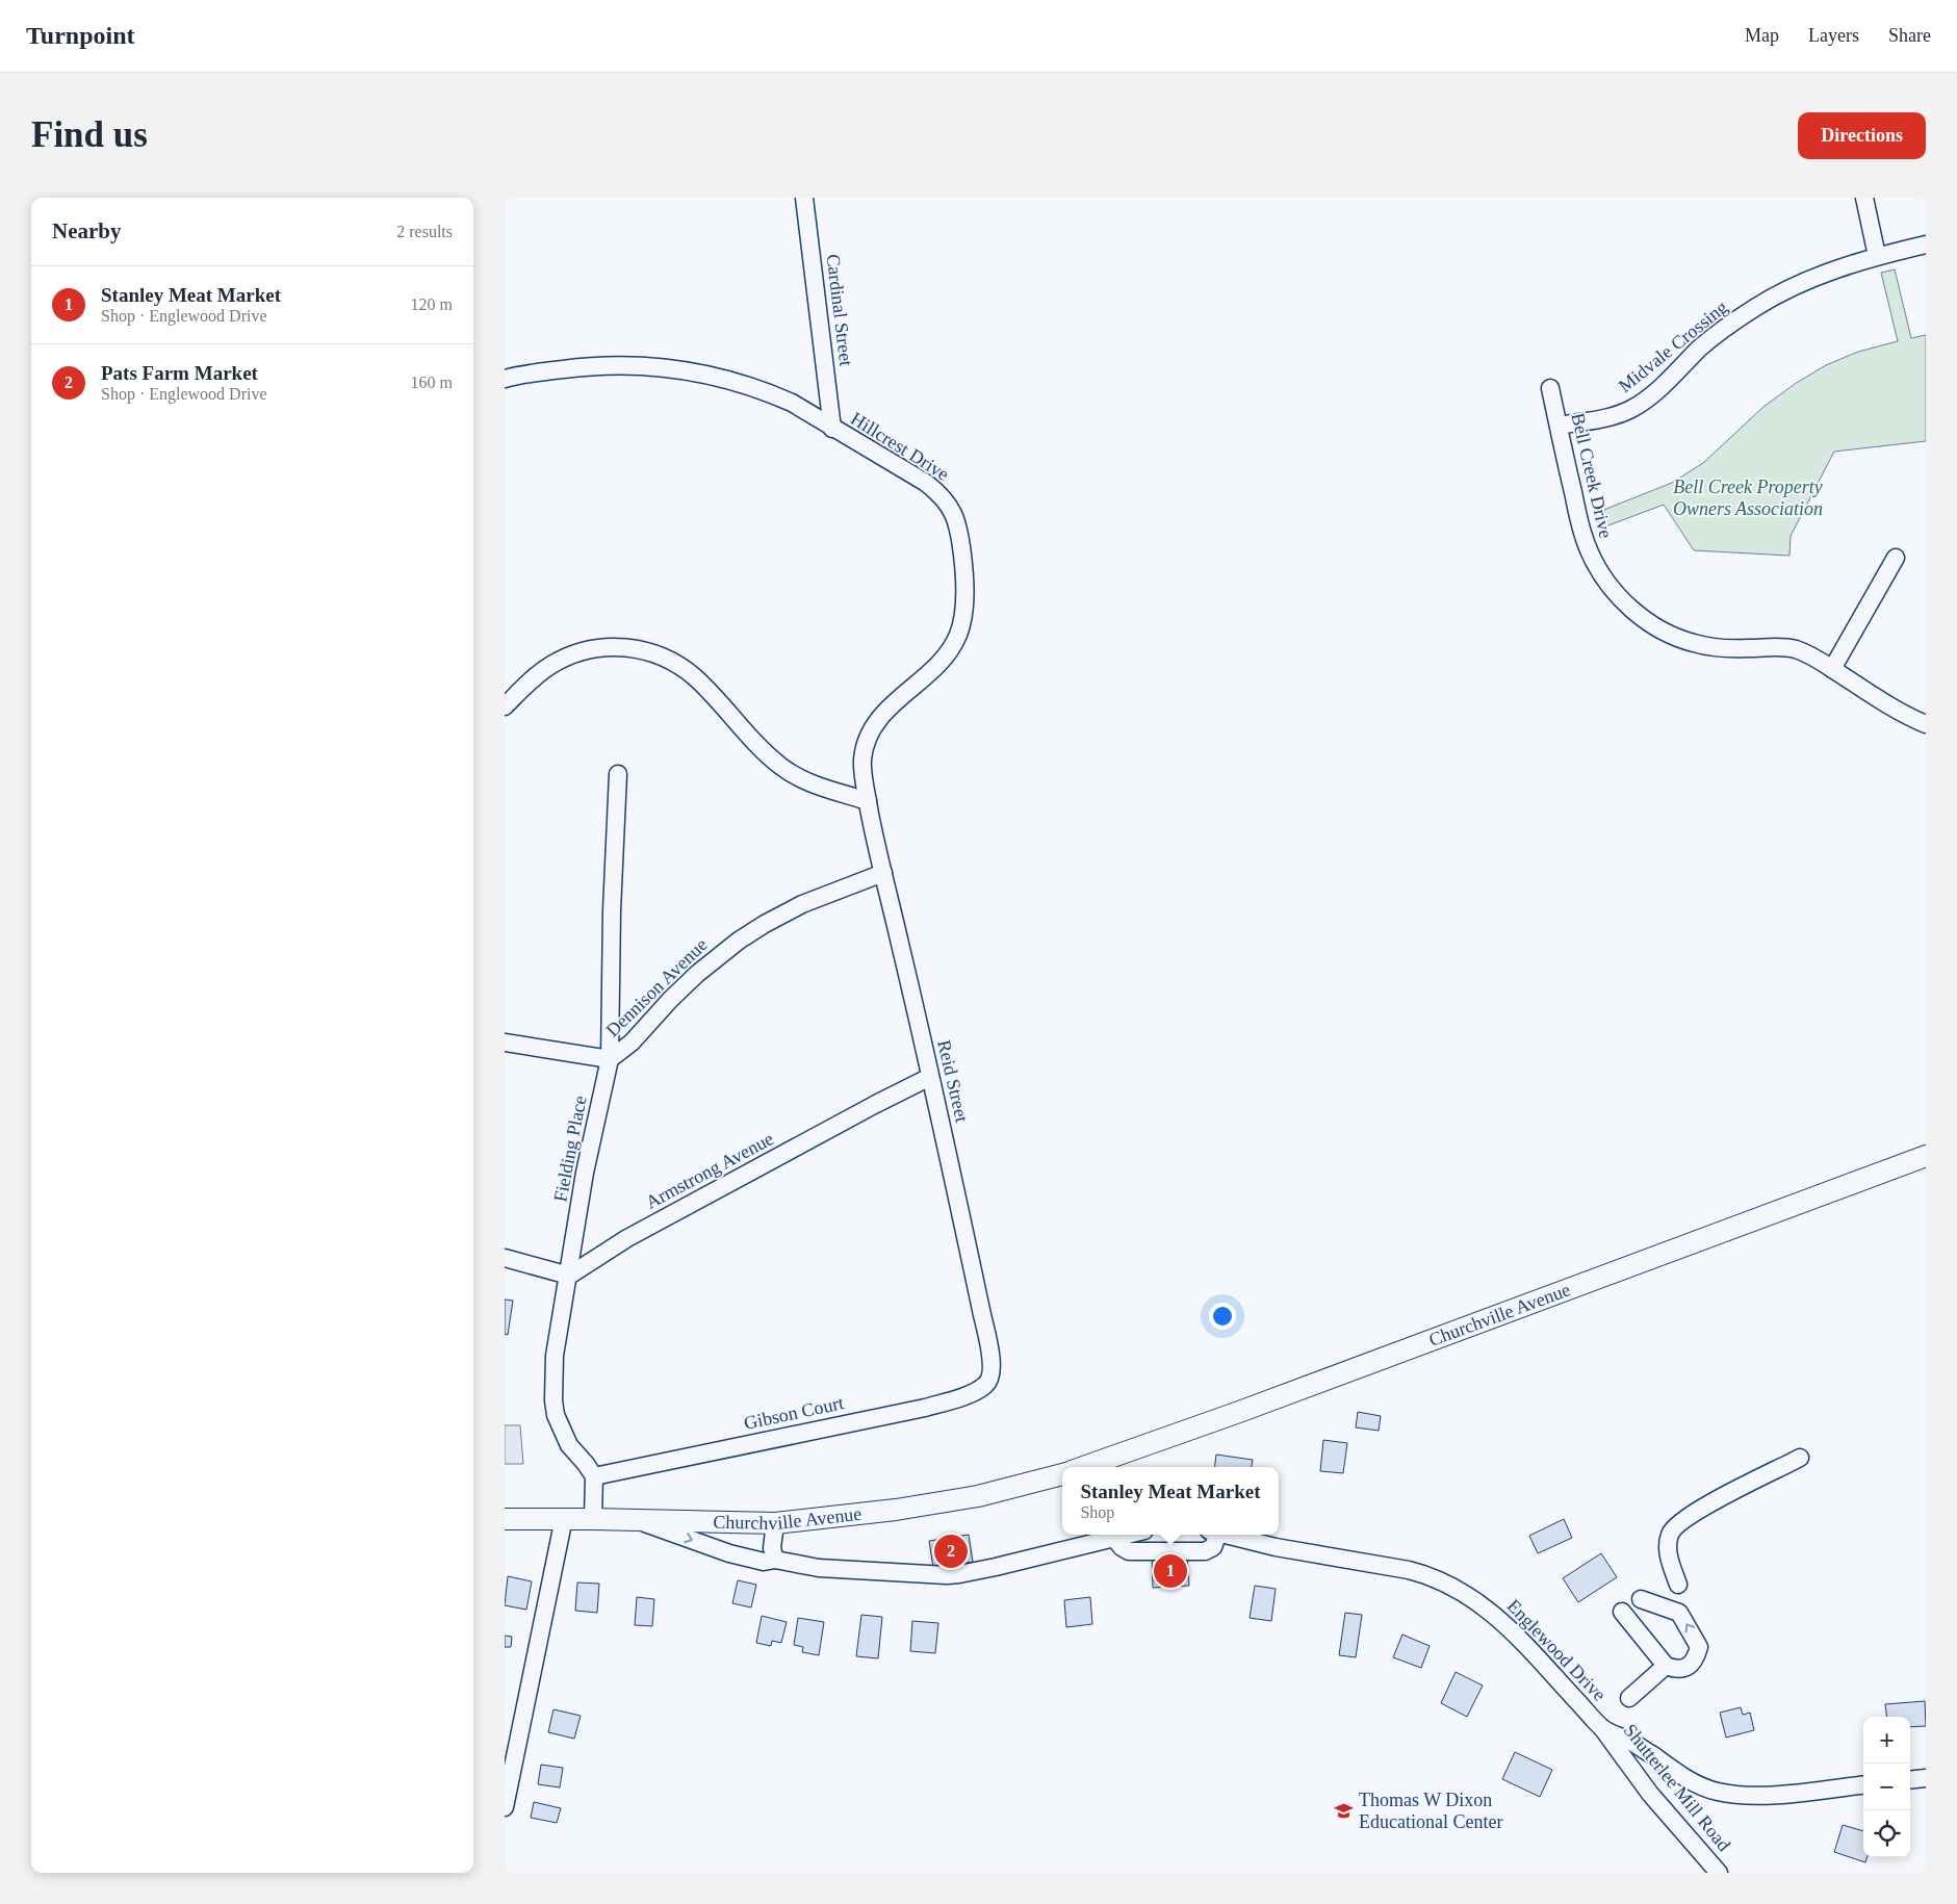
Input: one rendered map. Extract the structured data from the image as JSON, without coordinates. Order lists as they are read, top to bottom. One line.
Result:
{"streets":{"main road":["Churchville Avenue"],"street":["Cardinal Street","Midvale Crossing","Hillcrest Drive","Bell Creek Drive","Dennison Avenue","Reid Street","Fielding Place","Armstrong Avenue","Gibson Court","Englewood Drive","Shutterlee Mill Road"]},"crossings":[["Cardinal Street","Hillcrest Drive"],["Midvale Crossing","Bell Creek Drive"],["Hillcrest Drive","Reid Street"],["Dennison Avenue","Reid Street"],["Dennison Avenue","Fielding Place"],["Reid Street","Armstrong Avenue"],["Reid Street","Gibson Court"],["Fielding Place","Armstrong Avenue"],["Fielding Place","Gibson Court"],["Englewood Drive","Shutterlee Mill Road"]],"parks":["Bell Creek Property Owners Association"],"places":{"school or university":["Thomas W Dixon Educational Center"]},"page":{"header":"Turnpoint","nav":["Map","Layers","Share"],"buttons":"Directions","title":"Find us","heading":["Nearby","2 results"],"list":[{"mark":"1","name":"Stanley Meat Market","note":"Shop · Englewood Drive","value":"120 m"},{"mark":"2","name":"Pats Farm Market","note":"Shop · Englewood Drive","value":"160 m"}],"popup":["Stanley Meat Market","Shop"],"pins":["2","1"],"map_buttons":["+","−"]}}
